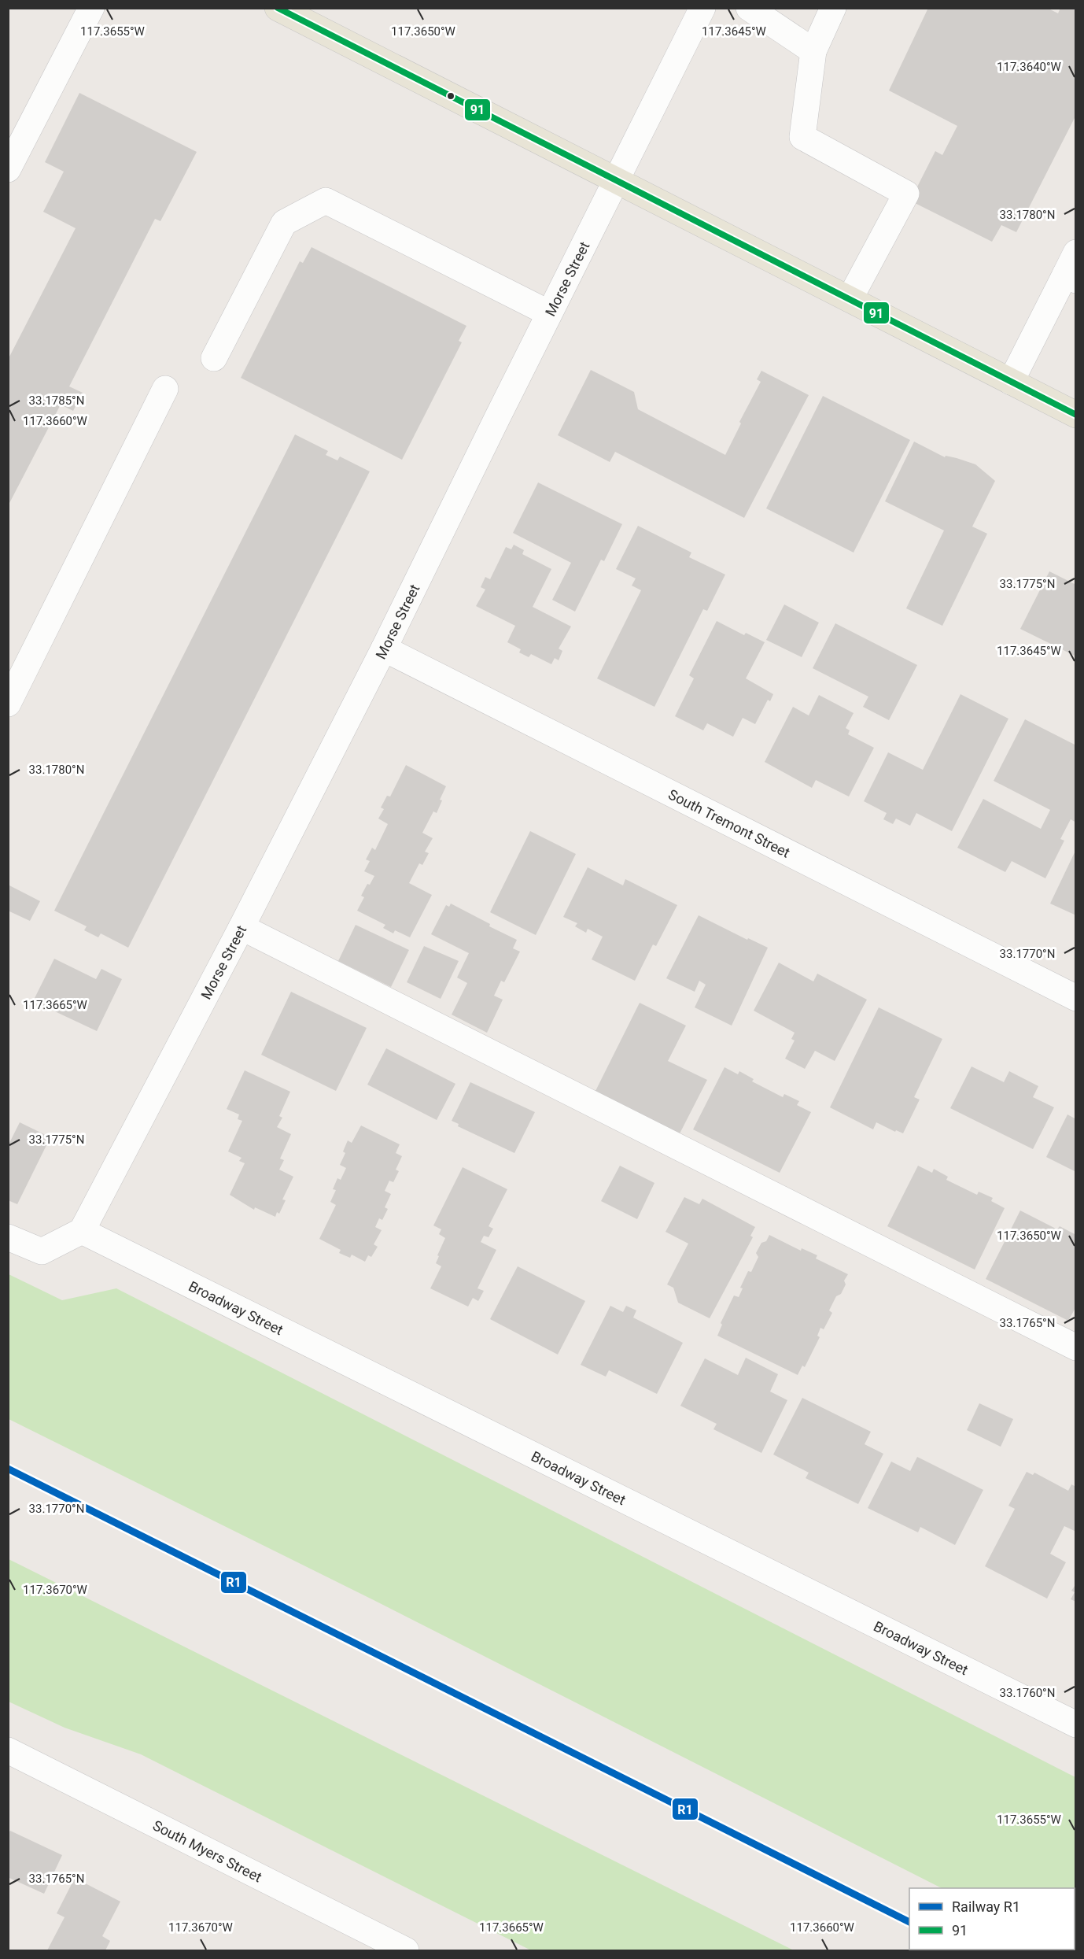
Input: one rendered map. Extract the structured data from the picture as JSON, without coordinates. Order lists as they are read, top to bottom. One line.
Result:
{"streets":{"street":["Morse Street","South Tremont Street","Broadway Street","South Myers Street"]},"crossings":[["Morse Street","South Tremont Street"],["Morse Street","Broadway Street"]],"lines":["transit line 91","rail line R1"],"legend":["Railway R1","91"],"coordinates":["117.3655°W","117.3650°W","117.3645°W","117.3640°W","33.1780°N","33.1785°N","117.3660°W","33.1775°N","33.1770°N","117.3665°W","33.1765°N","117.3670°W","33.1760°N"]}
